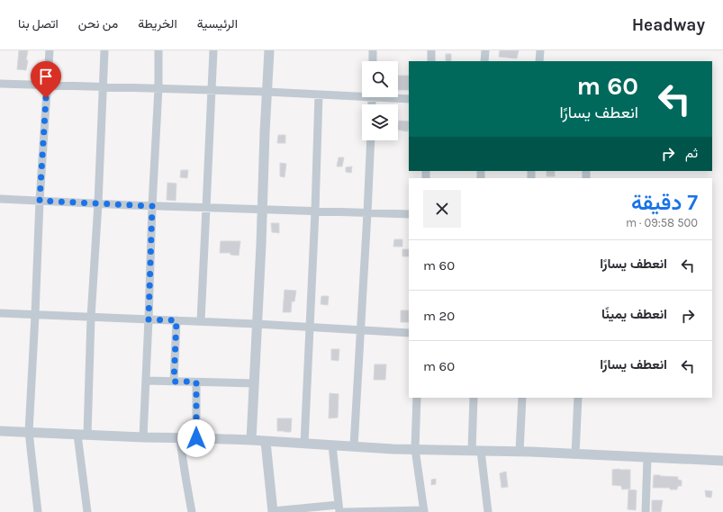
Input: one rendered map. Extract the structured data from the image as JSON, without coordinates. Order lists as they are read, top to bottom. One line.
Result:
{"page":{"header":"Headway","nav":["الرئيسية","الخريطة","من نحن","اتصل بنا"],"turn":["60 m","انعطف يسارًا"],"then":"ثم","heading":["7 دقيقة","500 m · 09:58"],"list":[{"name":"انعطف يسارًا","value":"60 m"},{"name":"انعطف يمينًا","value":"20 m"},{"name":"انعطف يسارًا","value":"60 m"}]}}
